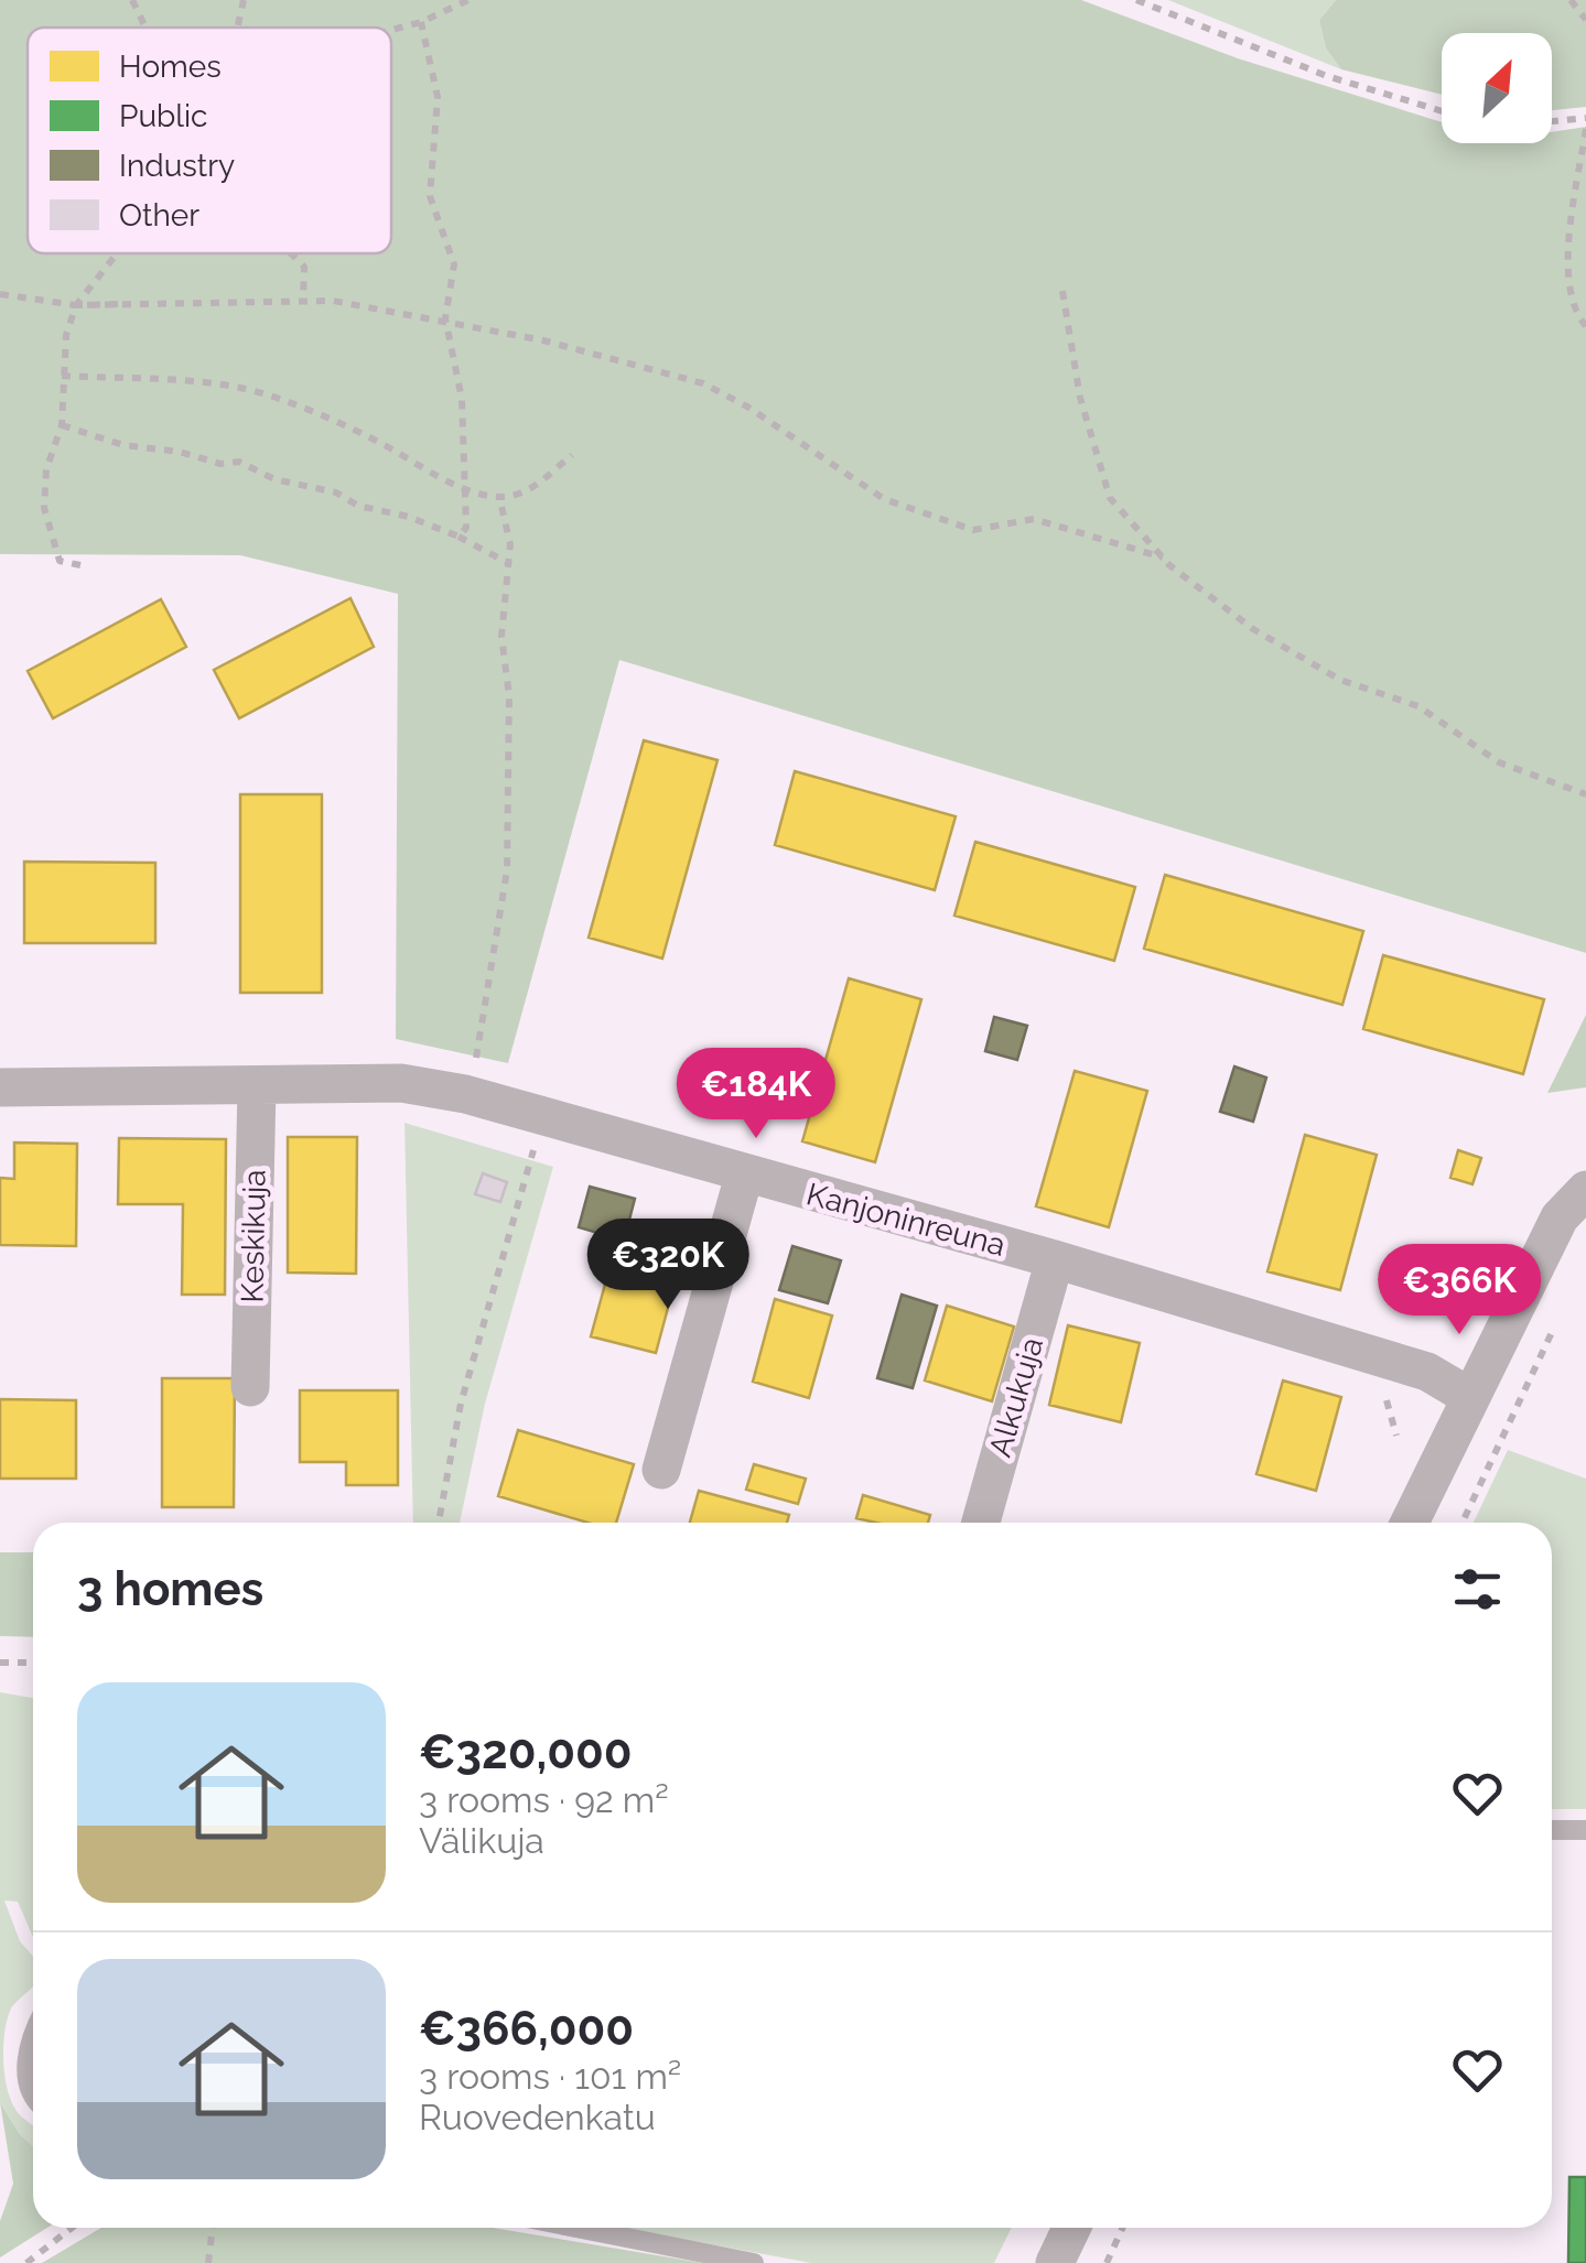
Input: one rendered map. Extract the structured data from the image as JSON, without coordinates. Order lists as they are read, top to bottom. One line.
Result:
{"streets":{"street":["Kanjoninreuna","Keskikuja","Alkukuja"]},"crossings":[["Kanjoninreuna","Keskikuja"],["Kanjoninreuna","Alkukuja"]],"legend":["Homes","Public","Industry","Other"],"north":"top right","page":{"price":["€184K","€320K","€366K"],"heading":"3 homes","list":[{"name":"€320,000","note":"3 rooms · 92 m² · Välikuja"},{"name":"€366,000","note":"3 rooms · 101 m² · Ruovedenkatu"}]}}
